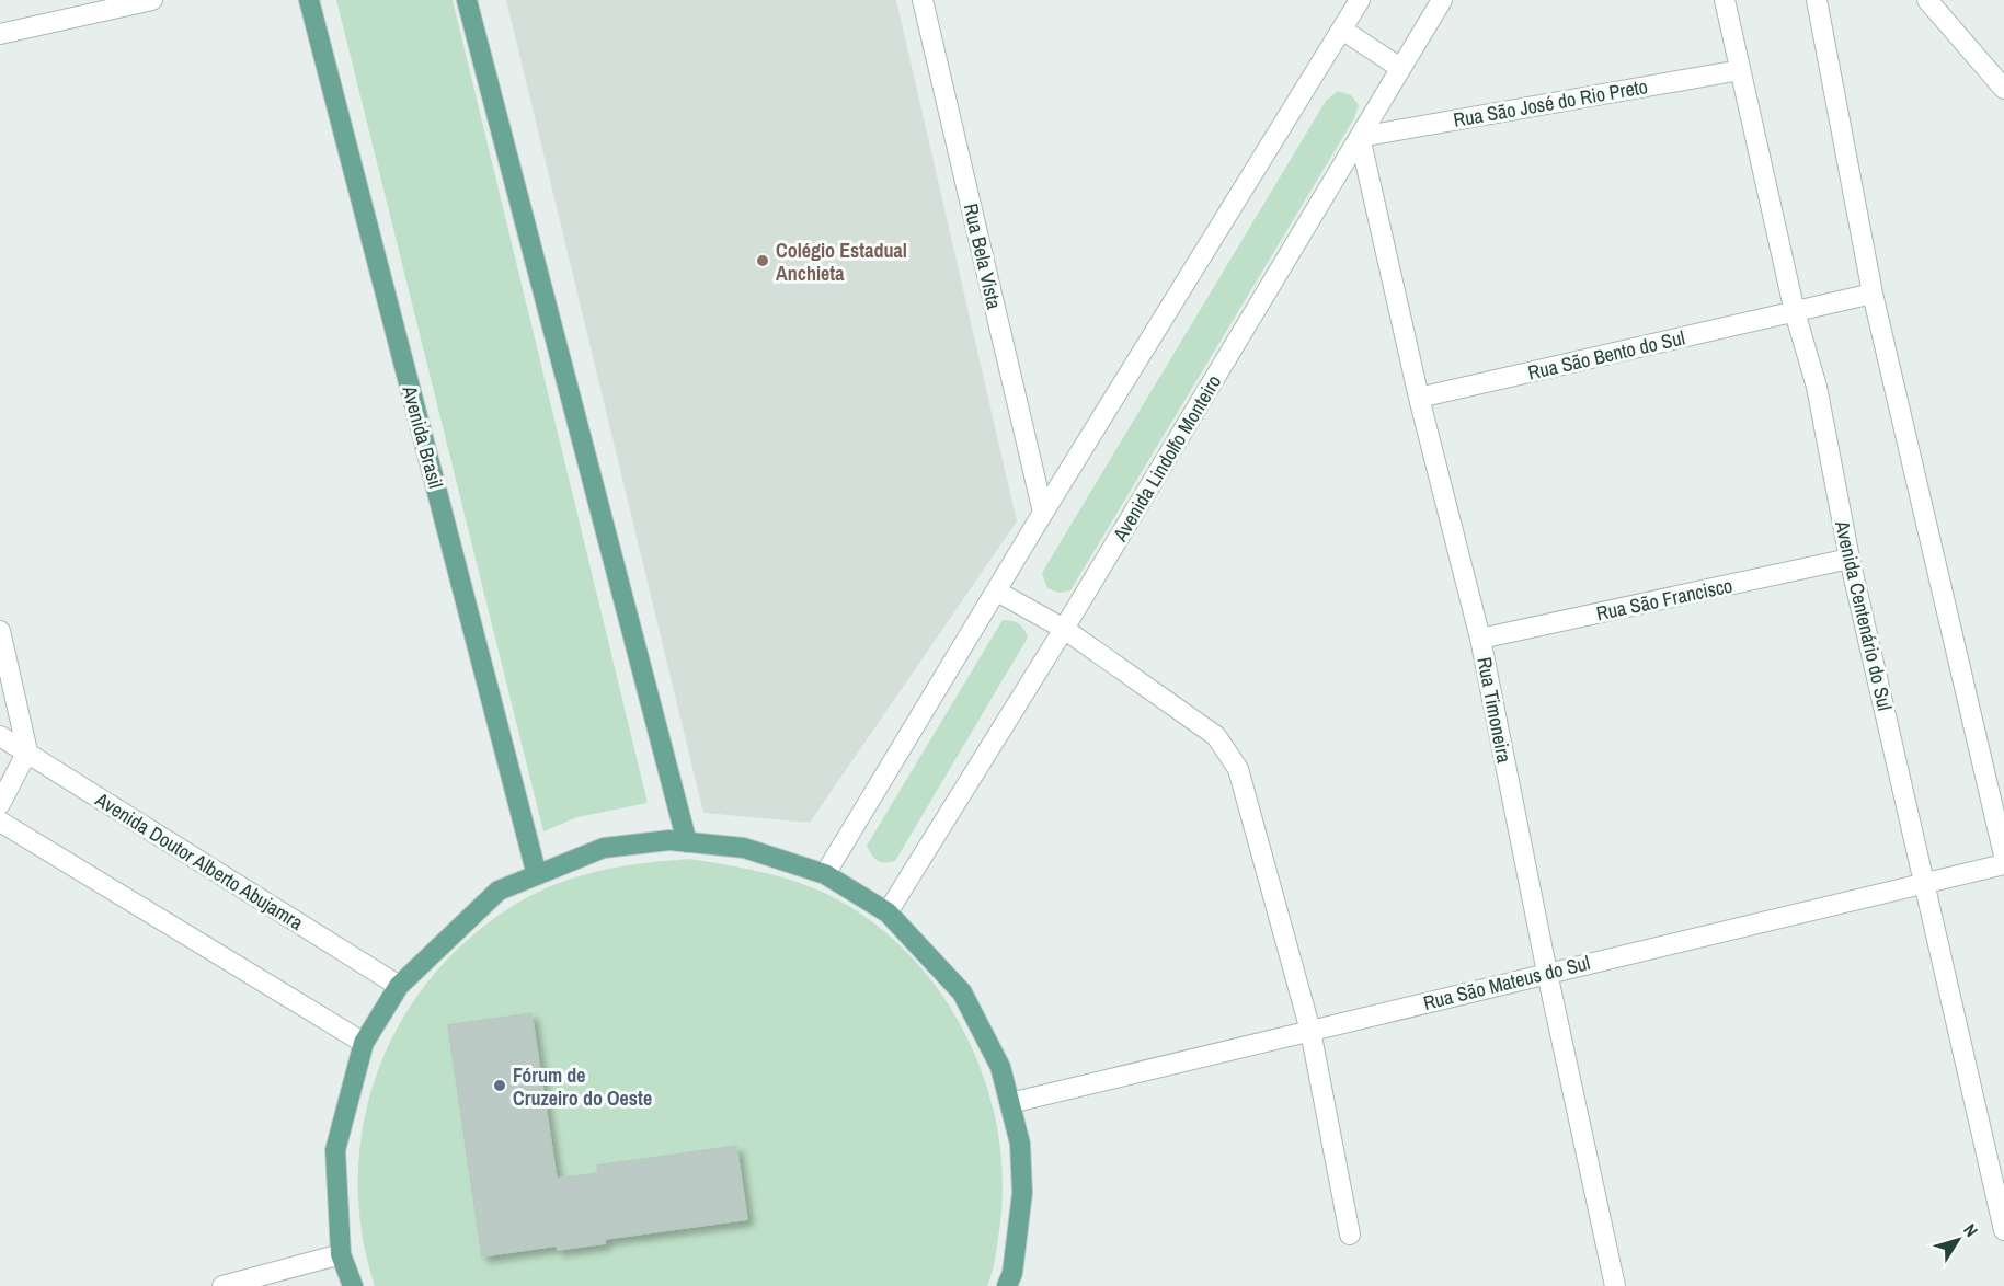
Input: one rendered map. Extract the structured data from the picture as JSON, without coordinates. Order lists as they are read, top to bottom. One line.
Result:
{"streets":{"main road":["Avenida Brasil"],"street":["Rua São José do Rio Preto","Rua Bela Vista","Rua São Bento do Sul","Avenida Lindolfo Monteiro","Rua São Francisco","Avenida Centenário do Sul","Rua Timoneira","Avenida Doutor Alberto Abujamra","Rua São Mateus do Sul"]},"crossings":[["Rua São José do Rio Preto","Avenida Lindolfo Monteiro"],["Rua São José do Rio Preto","Avenida Centenário do Sul"],["Rua São José do Rio Preto","Rua Timoneira"],["Rua São Bento do Sul","Avenida Centenário do Sul"],["Rua São Bento do Sul","Rua Timoneira"],["Avenida Lindolfo Monteiro","Rua Timoneira"],["Rua São Francisco","Avenida Centenário do Sul"],["Rua São Francisco","Rua Timoneira"],["Avenida Centenário do Sul","Rua São Mateus do Sul"],["Rua Timoneira","Rua São Mateus do Sul"]],"places":["Colégio Estadual Anchieta","Fórum de Cruzeiro do Oeste"],"north":"top right"}
